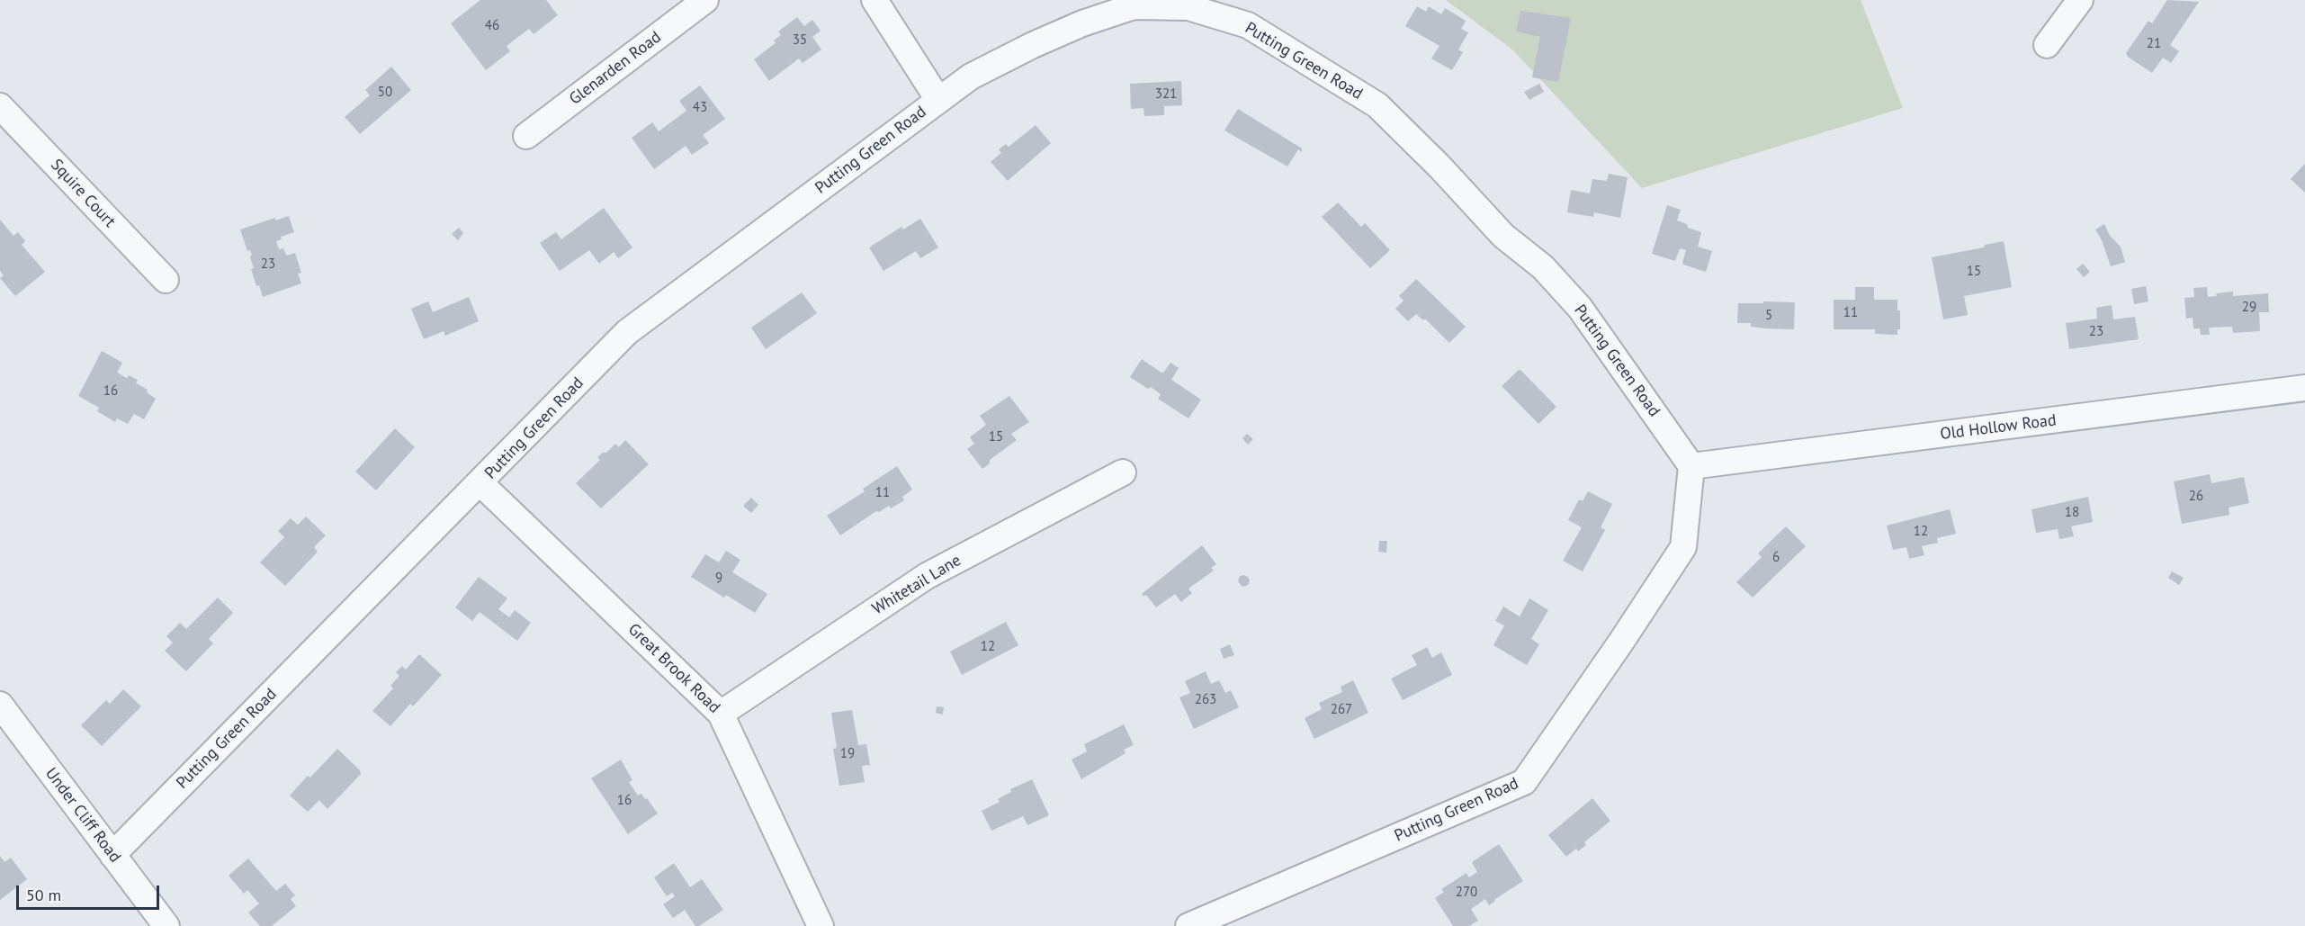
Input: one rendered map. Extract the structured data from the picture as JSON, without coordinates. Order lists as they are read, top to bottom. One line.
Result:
{"streets":{"street":["Putting Green Road","Glenarden Road","Squire Court","Old Hollow Road","Whitetail Lane","Great Brook Road","Under Cliff Road"]},"crossings":[["Putting Green Road","Old Hollow Road"],["Putting Green Road","Great Brook Road"],["Putting Green Road","Under Cliff Road"],["Whitetail Lane","Great Brook Road"]],"house_numbers":["46","35","21","50","321","43","23","15","29","11","5","23","16","15","11","26","18","12","6","9","12","263","267","19","16","270"],"scale_bar":"50 m"}
